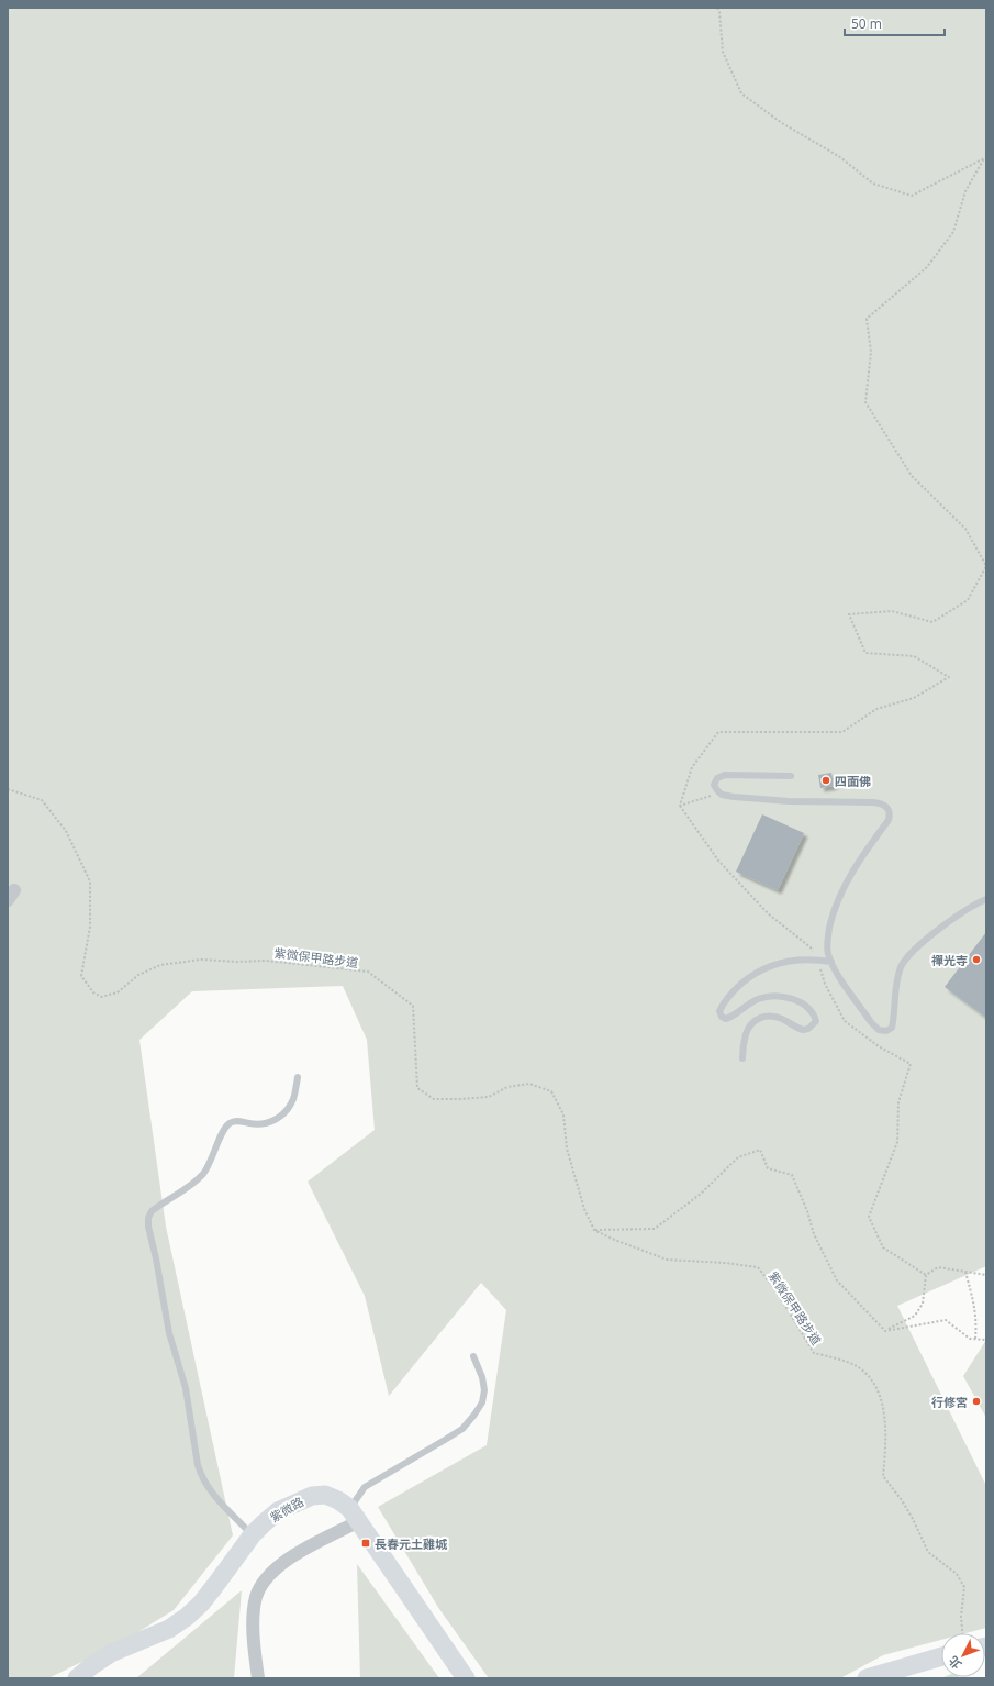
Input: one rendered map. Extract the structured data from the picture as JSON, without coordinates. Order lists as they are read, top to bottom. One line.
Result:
{"streets":{"street":["紫微路"],"path":["紫微保甲路步道"]},"places":{"other":["四面佛","禪光寺","行修宮"],"transit":["長春元土雞城"]},"scale_bar":"50 m","north":"bottom left"}
